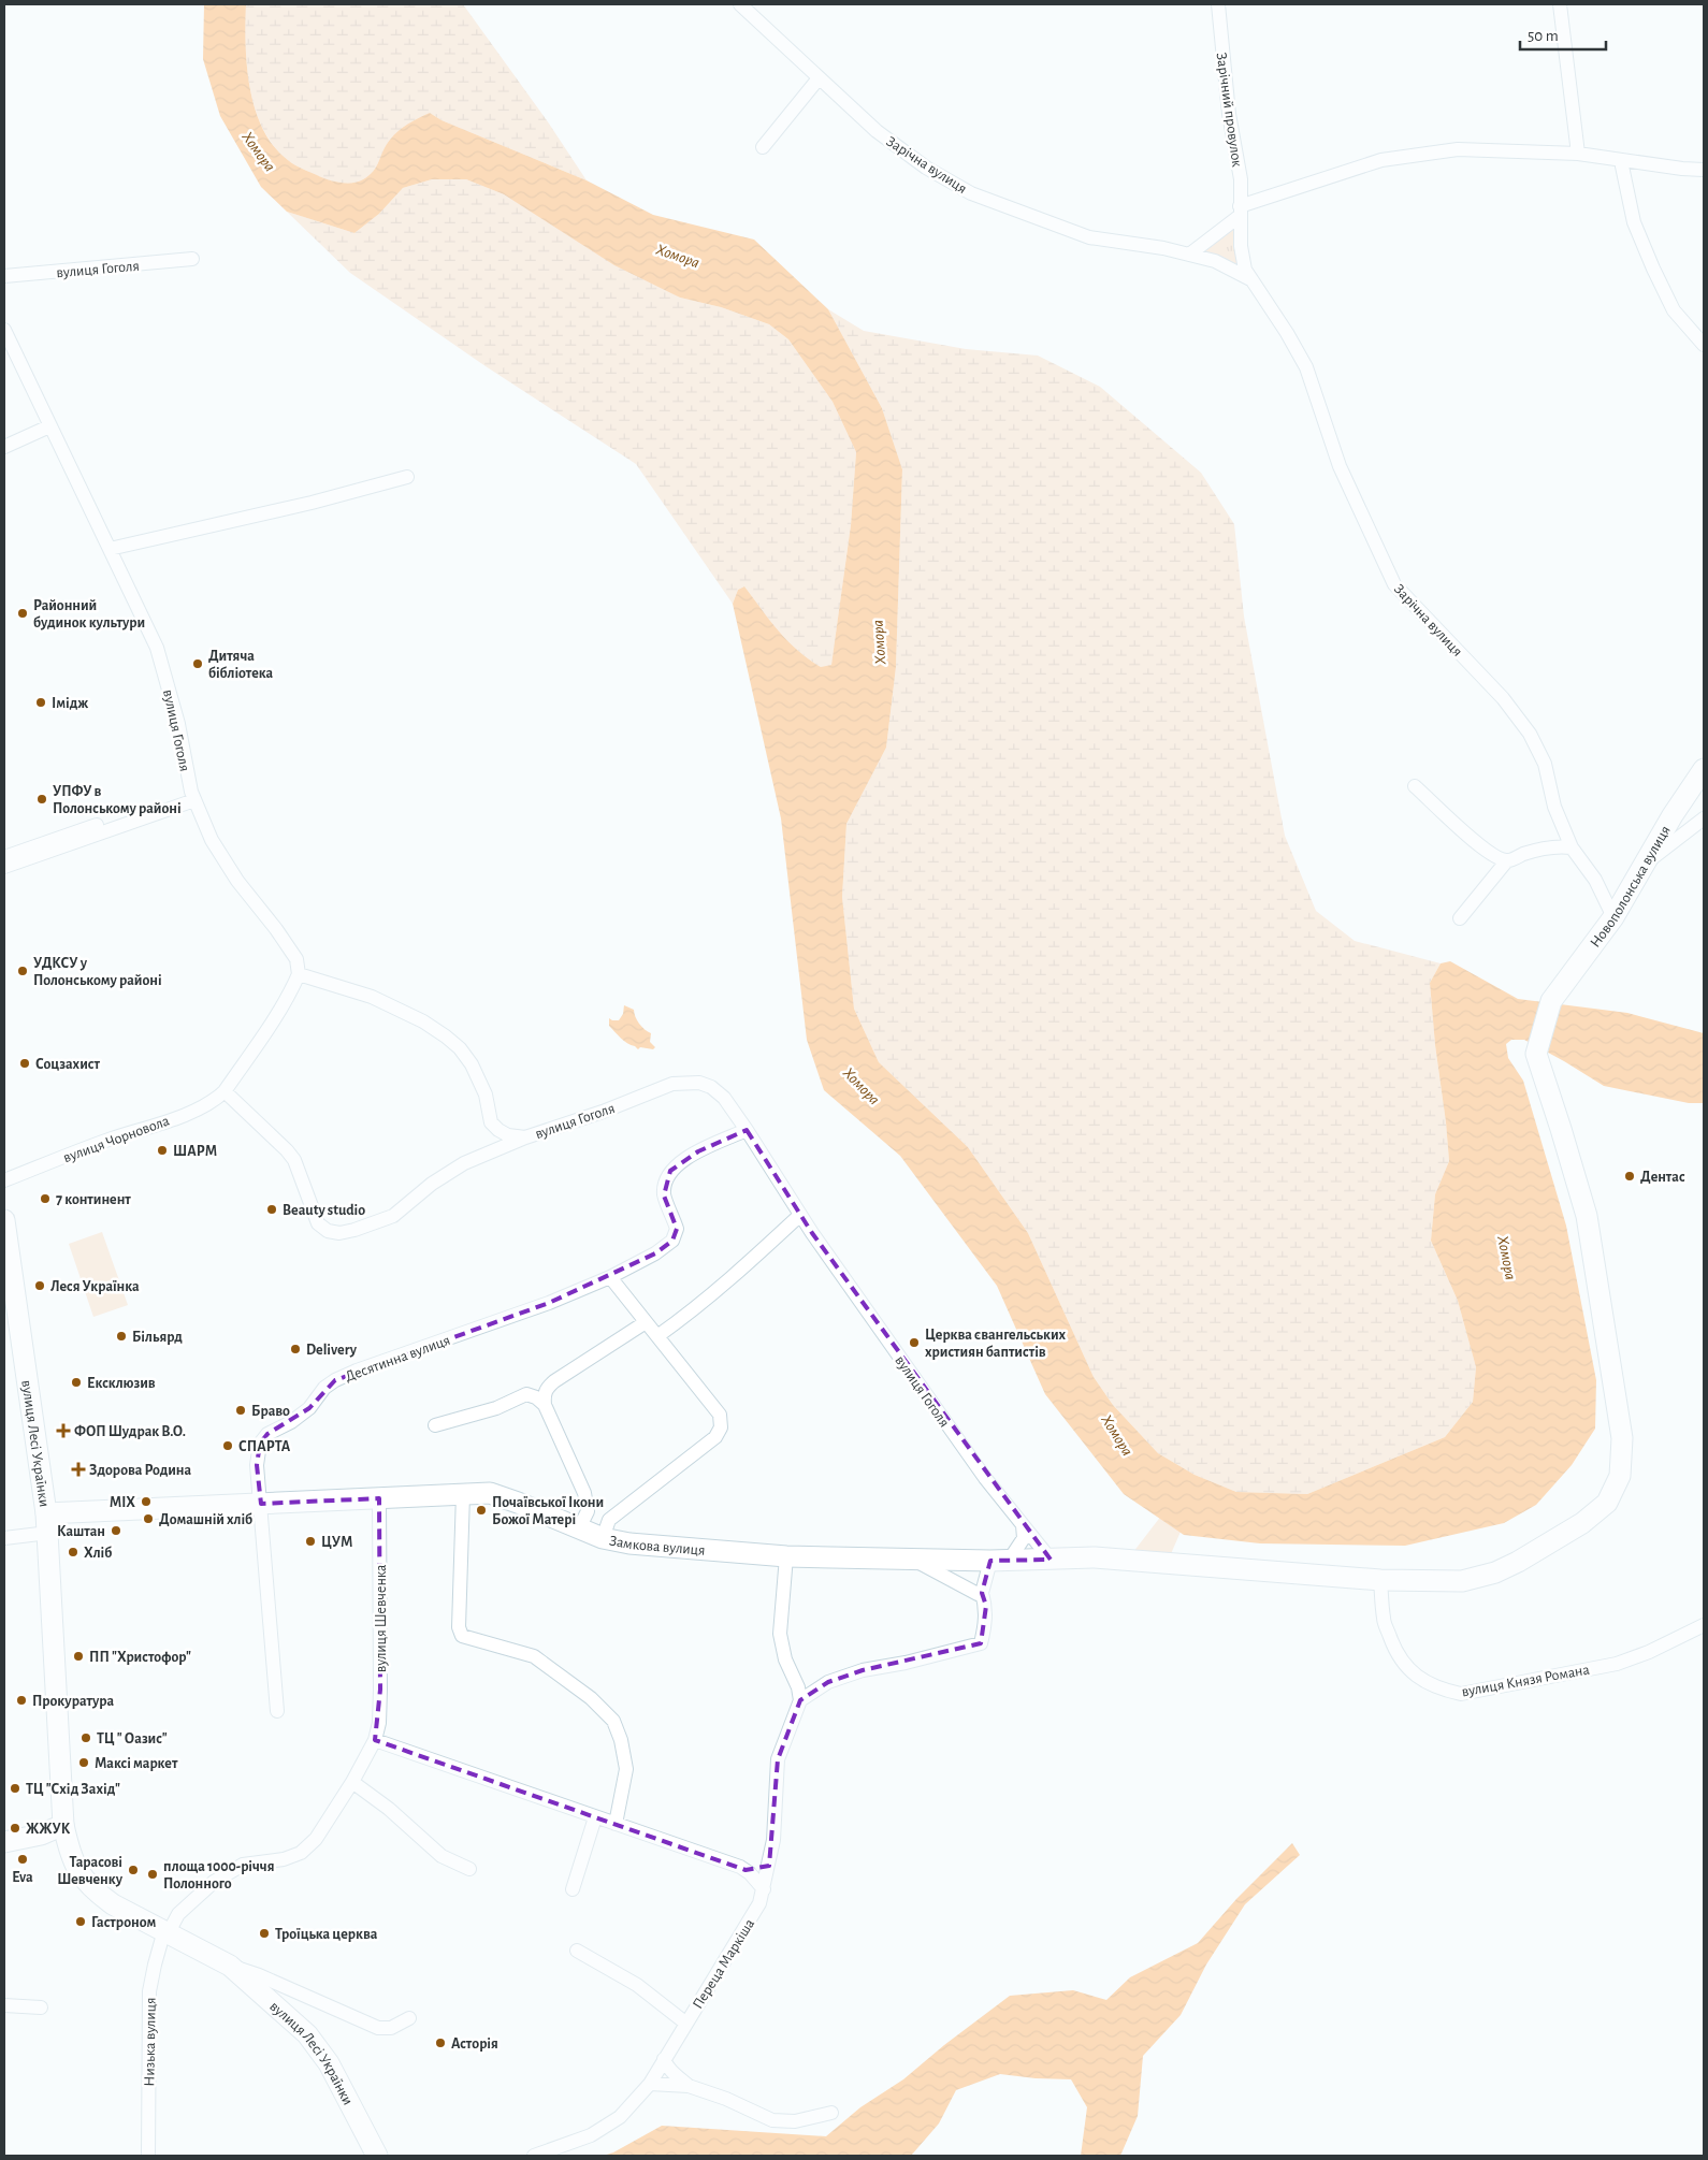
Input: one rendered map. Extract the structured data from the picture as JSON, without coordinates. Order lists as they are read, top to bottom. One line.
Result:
{"streets":{"street":["Зарічний провулок","Зарічна вулиця","вулиця Гоголя","Новополонська вулиця","вулиця Чорновола","Десятинна вулиця","вулиця Лесі Українки","Замкова вулиця","вулиця Шевченка","вулиця Князя Романа","Переца Маркіша","Низька вулиця"]},"crossings":[["Зарічний провулок","Зарічна вулиця"],["Зарічна вулиця","Новополонська вулиця"],["вулиця Гоголя","вулиця Чорновола"],["вулиця Гоголя","Десятинна вулиця"],["вулиця Гоголя","Замкова вулиця"],["Новополонська вулиця","Замкова вулиця"],["Десятинна вулиця","Замкова вулиця"],["вулиця Лесі Українки","Замкова вулиця"],["вулиця Лесі Українки","вулиця Шевченка"],["вулиця Лесі Українки","Низька вулиця"],["Замкова вулиця","вулиця Шевченка"],["Замкова вулиця","вулиця Князя Романа"],["вулиця Шевченка","Низька вулиця"]],"water":["Хомора"],"places":{"other":["Районний будинок культури","Дитяча бібліотека","Імідж","УПФУ в Полонському районі","УДКСУ у Полонському районi","Соцзахист","ШАРМ","Дентас","7 континент","Beauty studio","Леся Українка","Більярд","Церква євангельських християн баптистів","Delivery","Ексклюзив","Браво","СПАРТА","MIX","Почаївської Ікони Божої Матері","Домашній хліб","Каштан","ЦУМ","Хліб","ПП \"Христофор\"","Прокуратура","ТЦ \" Оазис\"","Максі маркет","ТЦ \"Схід Захід\"","ЖЖУК","Eva","Тарасові Шевченку","площа 1000-річчя Полонного","Гастроном","Троїцька церква","Асторія"],"health":["ФОП Шудрак В.О.","Здорова Родина"]},"scale_bar":"50 m"}
